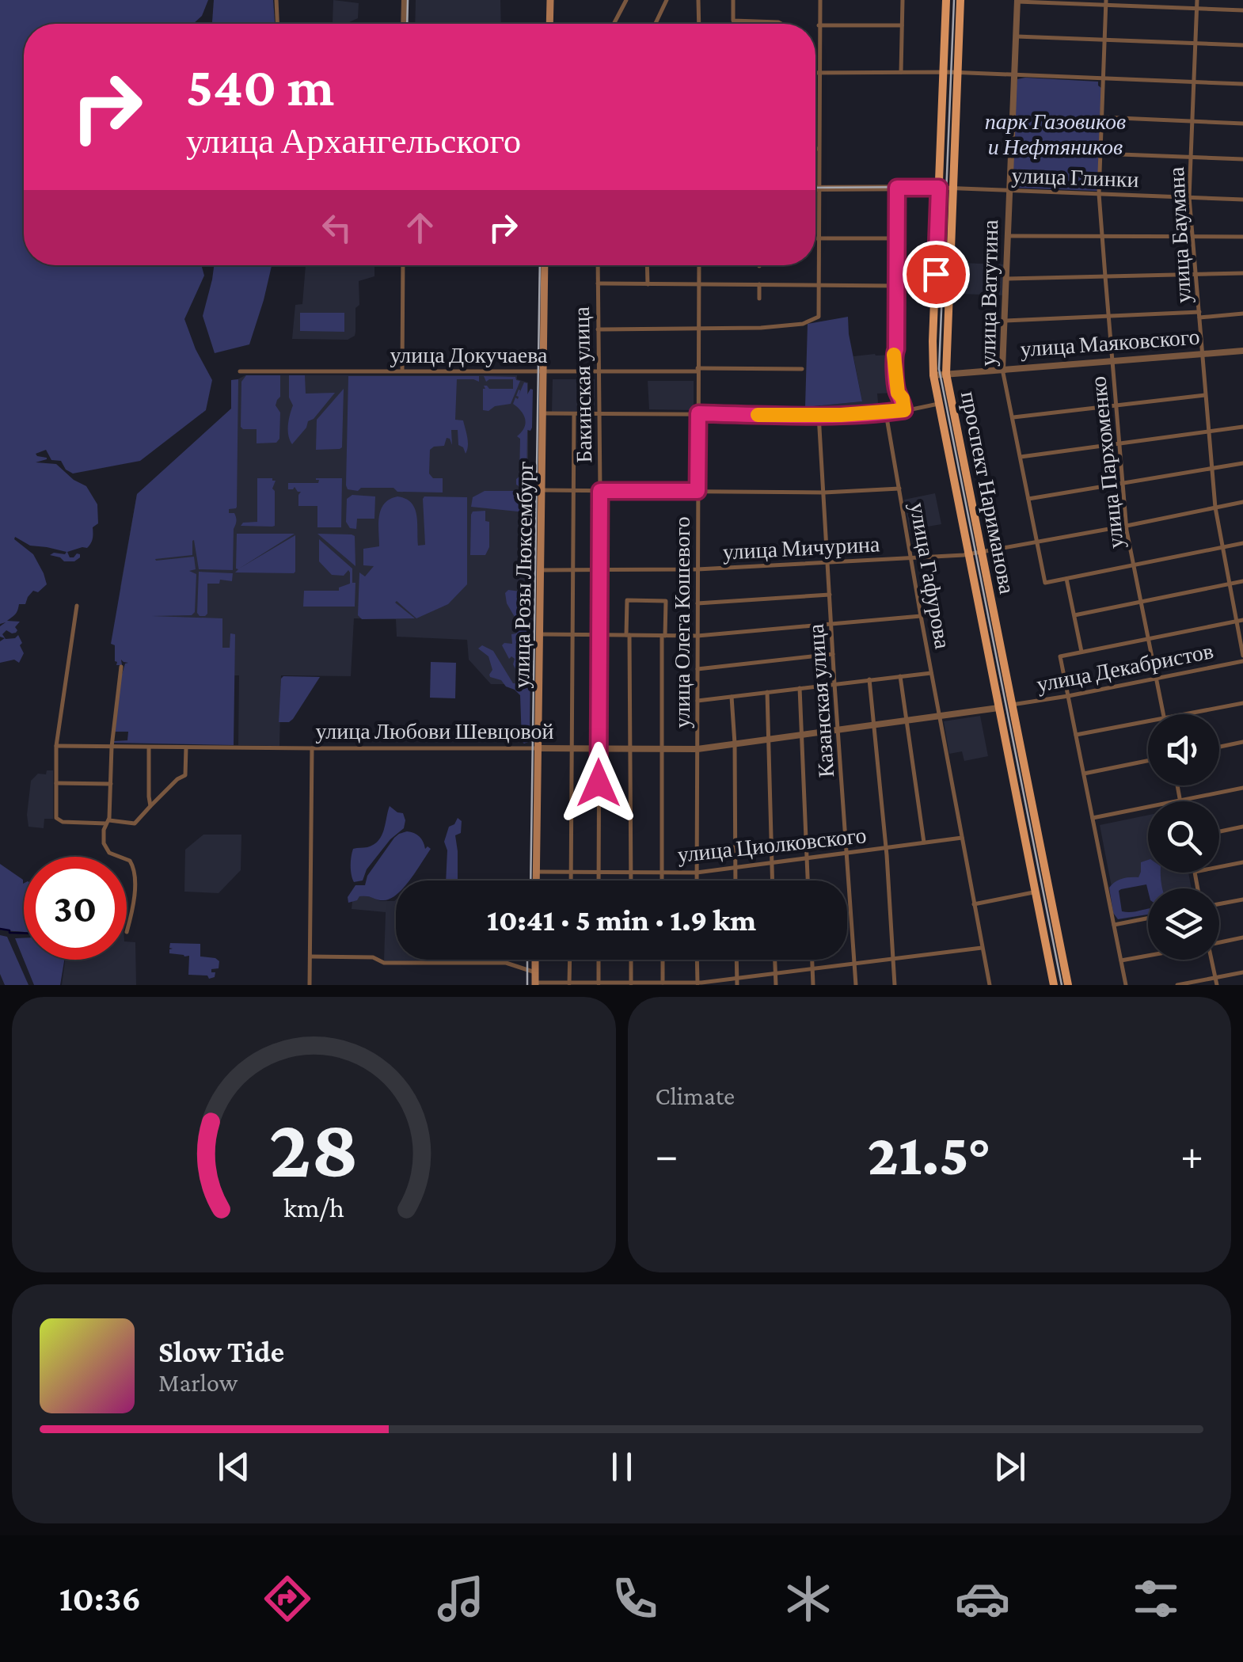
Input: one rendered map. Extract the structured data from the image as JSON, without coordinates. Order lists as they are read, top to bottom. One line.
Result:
{"streets":{"main road":["проспект Нариманова","улица Розы Люксембург"],"street":["улица Глинки","улица Баумана","улица Ватутина","улица Маяковского","улица Докучаева","Бакинская улица","улица Пархоменко","улица Мичурина","улица Гафурова","улица Олега Кошевого","улица Декабристов","Казанская улица","улица Любови Шевцовой","улица Циолковского"]},"crossings":[["улица Глинки","улица Баумана"],["улица Глинки","улица Ватутина"],["улица Глинки","улица Пархоменко"],["улица Глинки","проспект Нариманова"],["улица Баумана","улица Маяковского"],["улица Баумана","улица Мичурина"],["улица Баумана","улица Декабристов"],["улица Ватутина","улица Маяковского"],["улица Ватутина","улица Мичурина"],["улица Маяковского","улица Пархоменко"],["улица Маяковского","проспект Нариманова"],["улица Докучаева","Бакинская улица"],["улица Докучаева","улица Розы Люксембург"],["улица Докучаева","улица Олега Кошевого"],["Бакинская улица","улица Мичурина"],["Бакинская улица","улица Любови Шевцовой"],["Бакинская улица","улица Циолковского"],["улица Пархоменко","улица Мичурина"],["улица Пархоменко","улица Декабристов"],["проспект Нариманова","улица Мичурина"],["проспект Нариманова","улица Декабристов"],["проспект Нариманова","улица Любови Шевцовой"],["улица Мичурина","улица Розы Люксембург"],["улица Мичурина","улица Гафурова"],["улица Мичурина","улица Олега Кошевого"],["улица Мичурина","Казанская улица"],["улица Розы Люксембург","улица Любови Шевцовой"],["улица Розы Люксембург","улица Циолковского"],["улица Гафурова","улица Любови Шевцовой"],["улица Гафурова","улица Циолковского"],["улица Олега Кошевого","улица Любови Шевцовой"],["улица Олега Кошевого","улица Циолковского"],["Казанская улица","улица Любови Шевцовой"],["Казанская улица","улица Циолковского"]],"parks":["парк Газовиков и Нефтяников"],"page":{"turn":["540 m","улица Архангельского"],"limit":"30","trip":"10:41 · 5 min · 1.9 km","tile":"Climate","heat":["−","21.5°","+"],"song":["Slow Tide","Marlow"],"tabs":"10:36","gauge":["28","km/h"]}}
